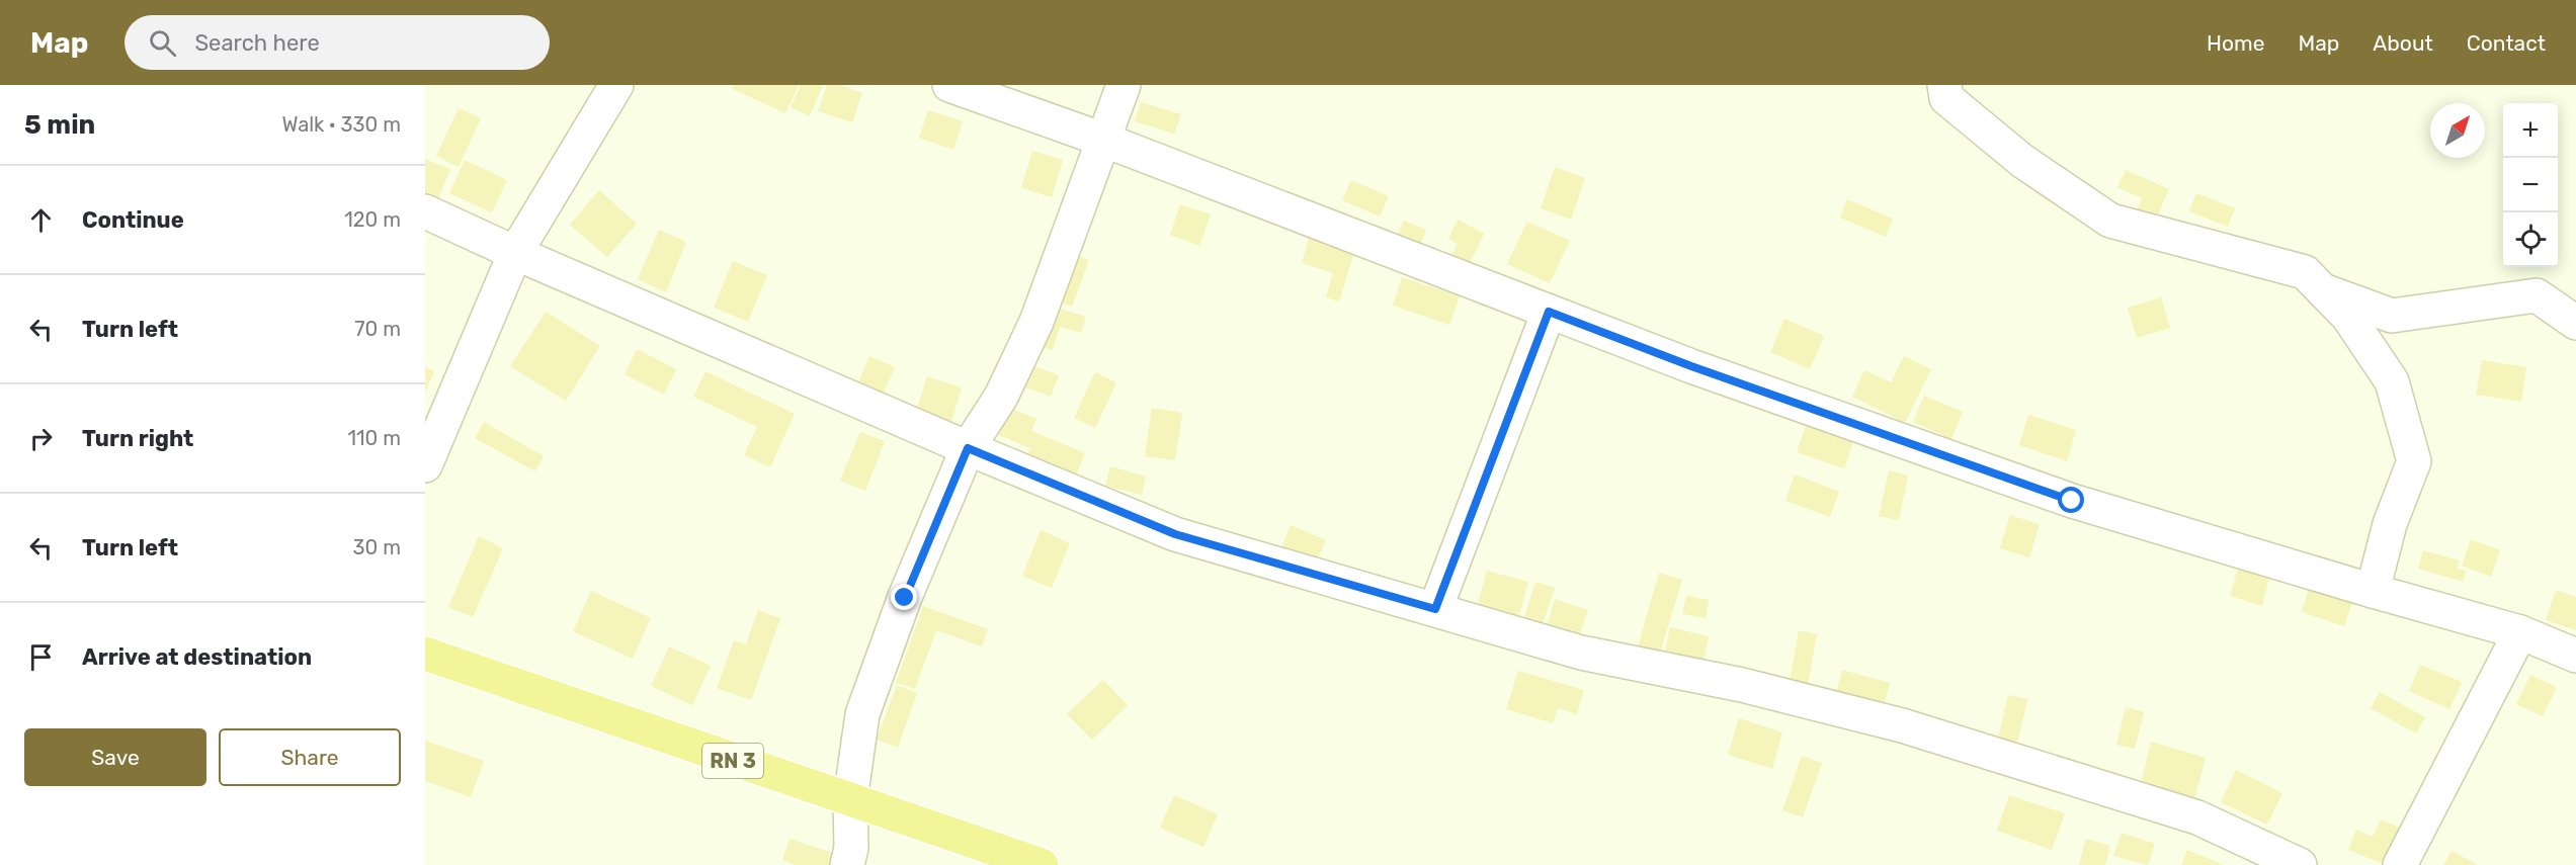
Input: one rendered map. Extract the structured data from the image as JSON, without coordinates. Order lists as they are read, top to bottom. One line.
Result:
{"streets":{"highway":["RN 3"]},"north":"top right","page":{"header":"Map","search":"Search here","nav":["Home","Map","About","Contact"],"heading":["5 min","Walk · 330 m"],"map_buttons":["+","−"],"list":[["Continue","120 m"],["Turn left","70 m"],["Turn right","110 m"],["Turn left","30 m"],"Arrive at destination"],"buttons":["Save","Share"]}}
